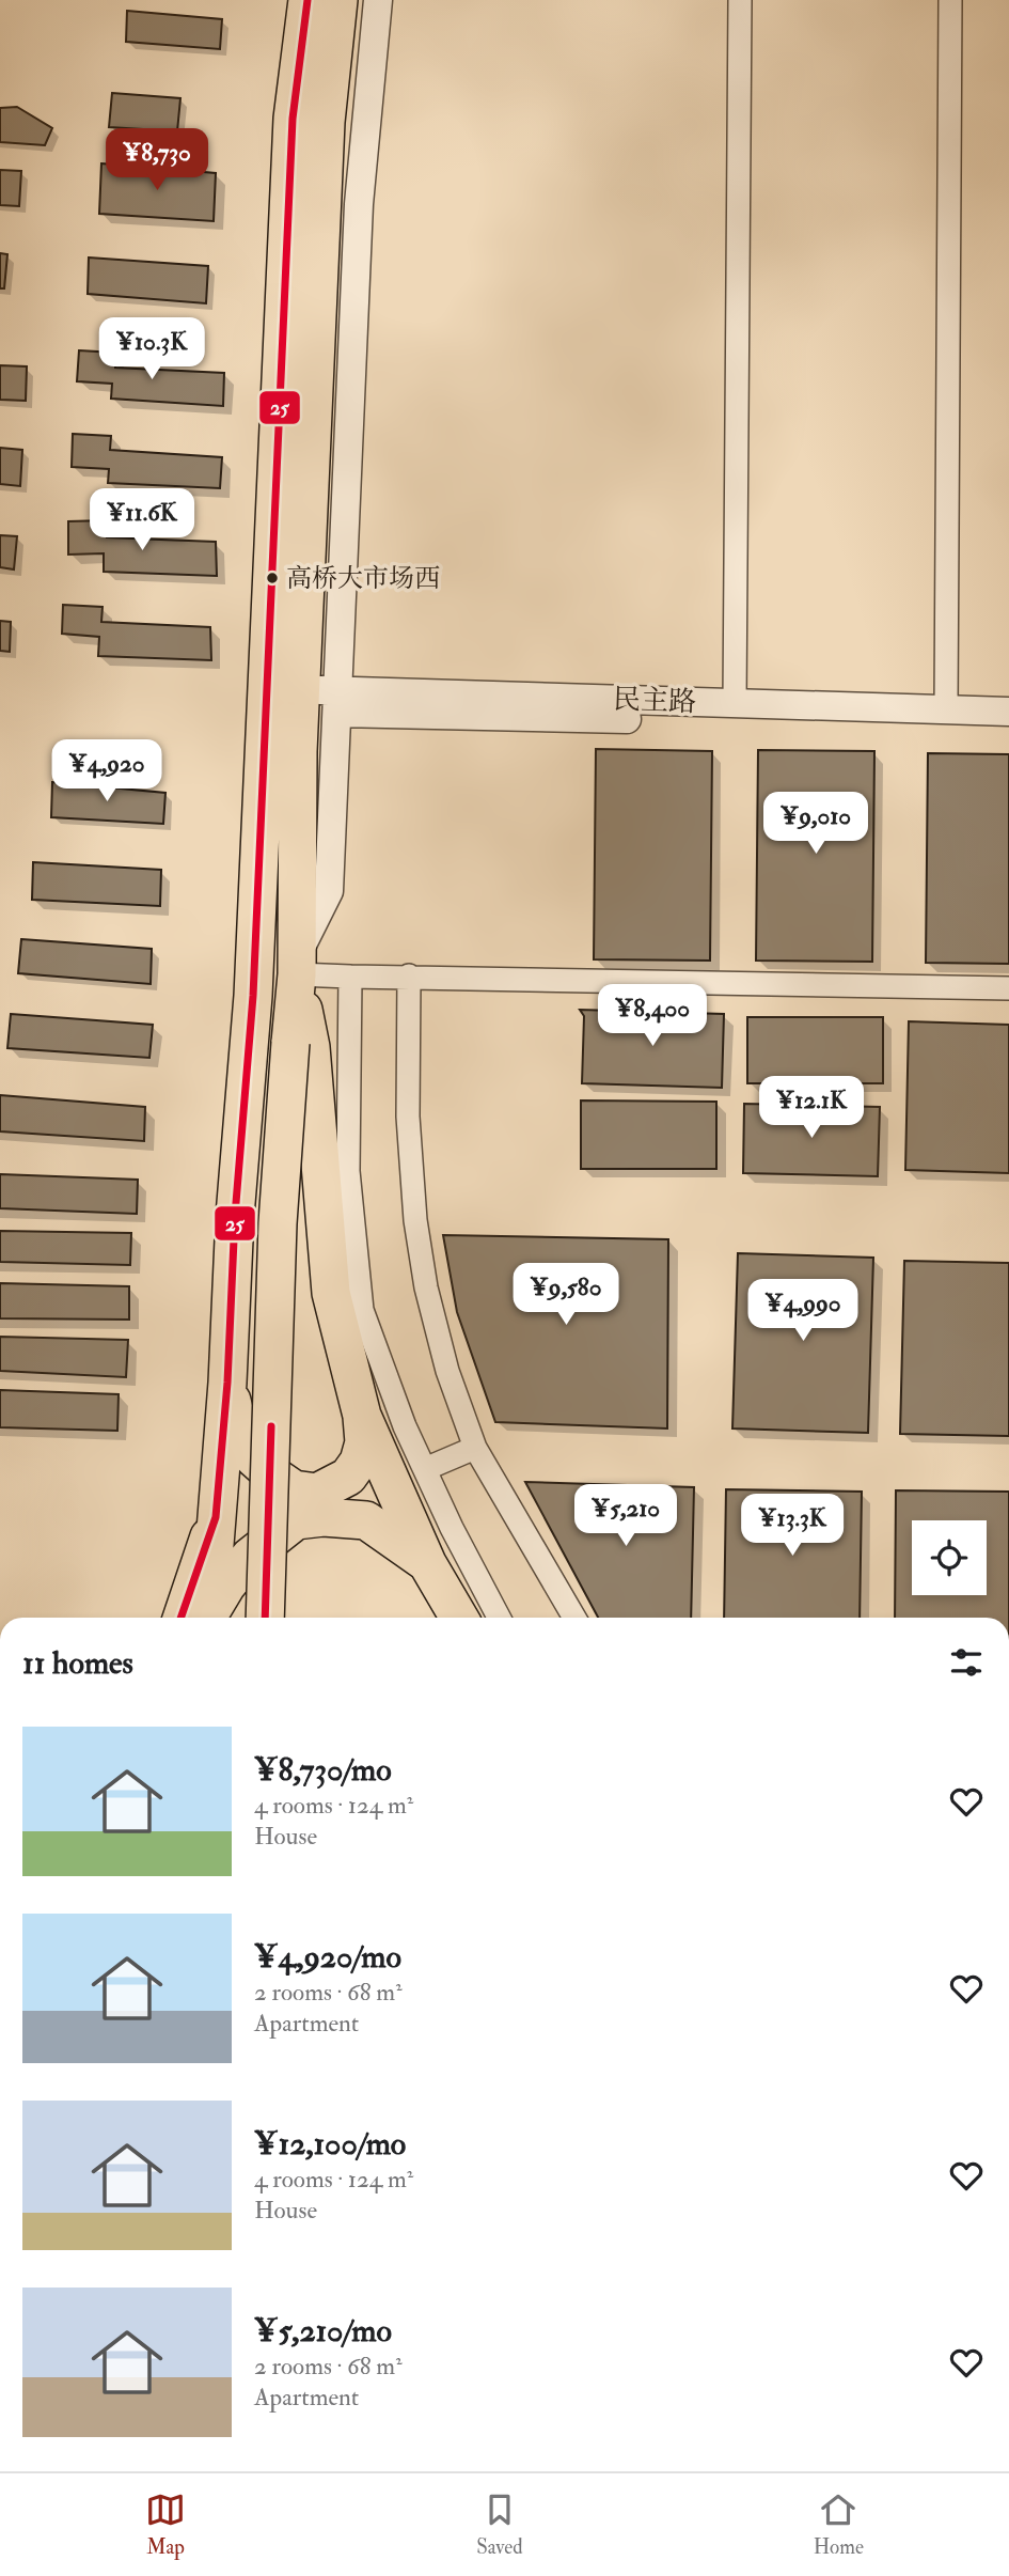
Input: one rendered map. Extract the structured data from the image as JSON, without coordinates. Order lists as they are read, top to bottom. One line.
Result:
{"streets":{"street":["民主路"]},"places":["高桥大市场西"],"lines":["transit line 25"],"page":{"price":["¥8,730","¥10.3K","¥11.6K","¥4,920","¥9,010","¥8,400","¥12.1K","¥9,580","¥4,990","¥5,210","¥13.3K"],"heading":"11 homes","list":[{"name":"¥8,730/mo","note":"4 rooms · 124 m² · House"},{"name":"¥4,920/mo","note":"2 rooms · 68 m² · Apartment"},{"name":"¥12,100/mo","note":"4 rooms · 124 m² · House"},{"name":"¥5,210/mo","note":"2 rooms · 68 m² · Apartment"}],"tabs":["Map","Saved","Home"]}}
